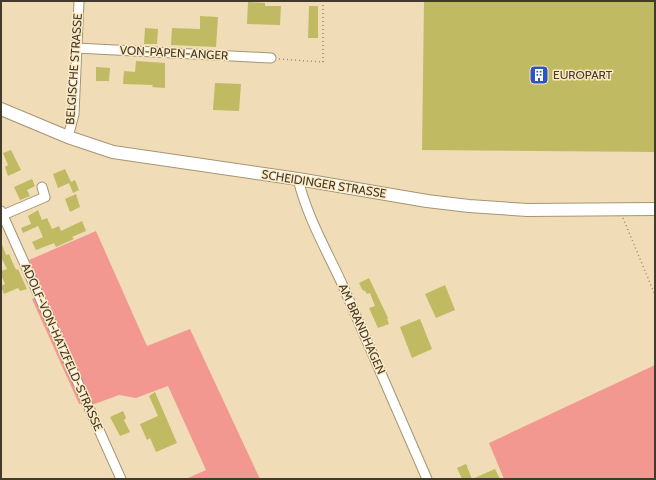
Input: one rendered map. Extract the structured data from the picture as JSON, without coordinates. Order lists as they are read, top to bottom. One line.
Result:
{"streets":{"main road":["SCHEIDINGER STRASSE"],"street":["VON-PAPEN-ANGER","BELGISCHE STRASSE","AM BRANDHAGEN","ADOLF-VON-HATZFELD-STRASSE"]},"crossings":[["VON-PAPEN-ANGER","BELGISCHE STRASSE"],["BELGISCHE STRASSE","SCHEIDINGER STRASSE"],["SCHEIDINGER STRASSE","AM BRANDHAGEN"]],"places":{"building":["EUROPART"]}}
